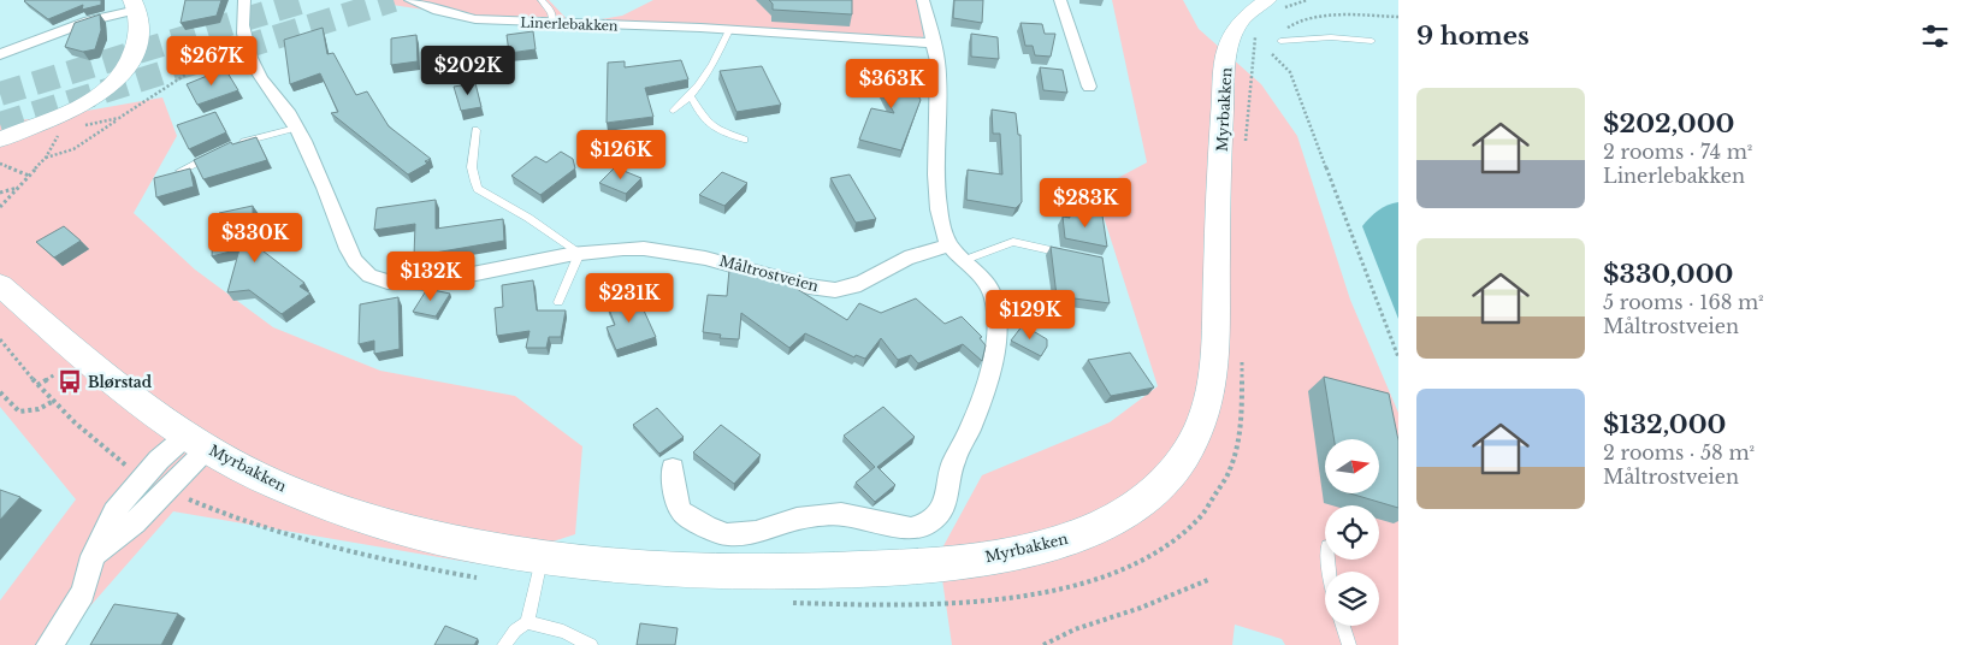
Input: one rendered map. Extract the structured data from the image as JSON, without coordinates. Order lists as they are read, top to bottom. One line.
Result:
{"streets":{"street":["Linerlebakken","Myrbakken","Måltrostveien"]},"places":{"bus stop":["Blørstad"]},"north":"right","page":{"heading":"9 homes","price":["$267K","$202K","$363K","$126K","$283K","$330K","$132K","$231K","$129K"],"list":[{"name":"$202,000","note":"2 rooms · 74 m² · Linerlebakken"},{"name":"$330,000","note":"5 rooms · 168 m² · Måltrostveien"},{"name":"$132,000","note":"2 rooms · 58 m² · Måltrostveien"}]}}
